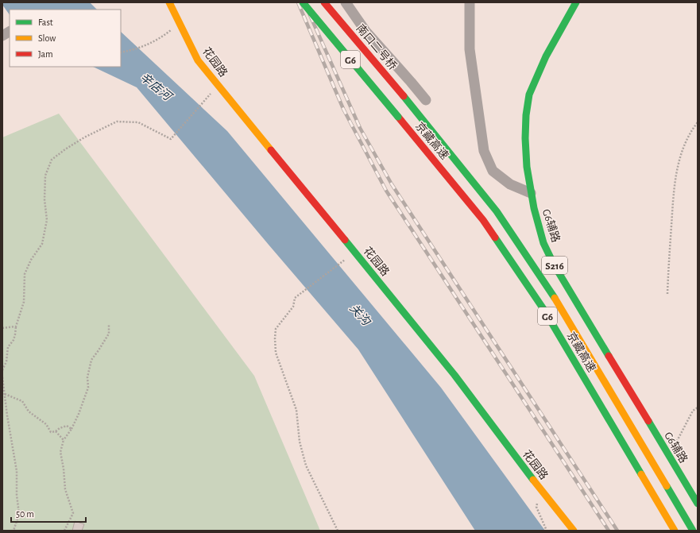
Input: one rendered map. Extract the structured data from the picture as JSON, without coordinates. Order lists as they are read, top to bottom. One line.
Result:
{"streets":{"main road":["南口二号桥","G6","花园路","京藏高速","G6辅路","S216"]},"water":["辛店河","关沟"],"legend":["Fast","Slow","Jam"],"scale_bar":"50 m"}
